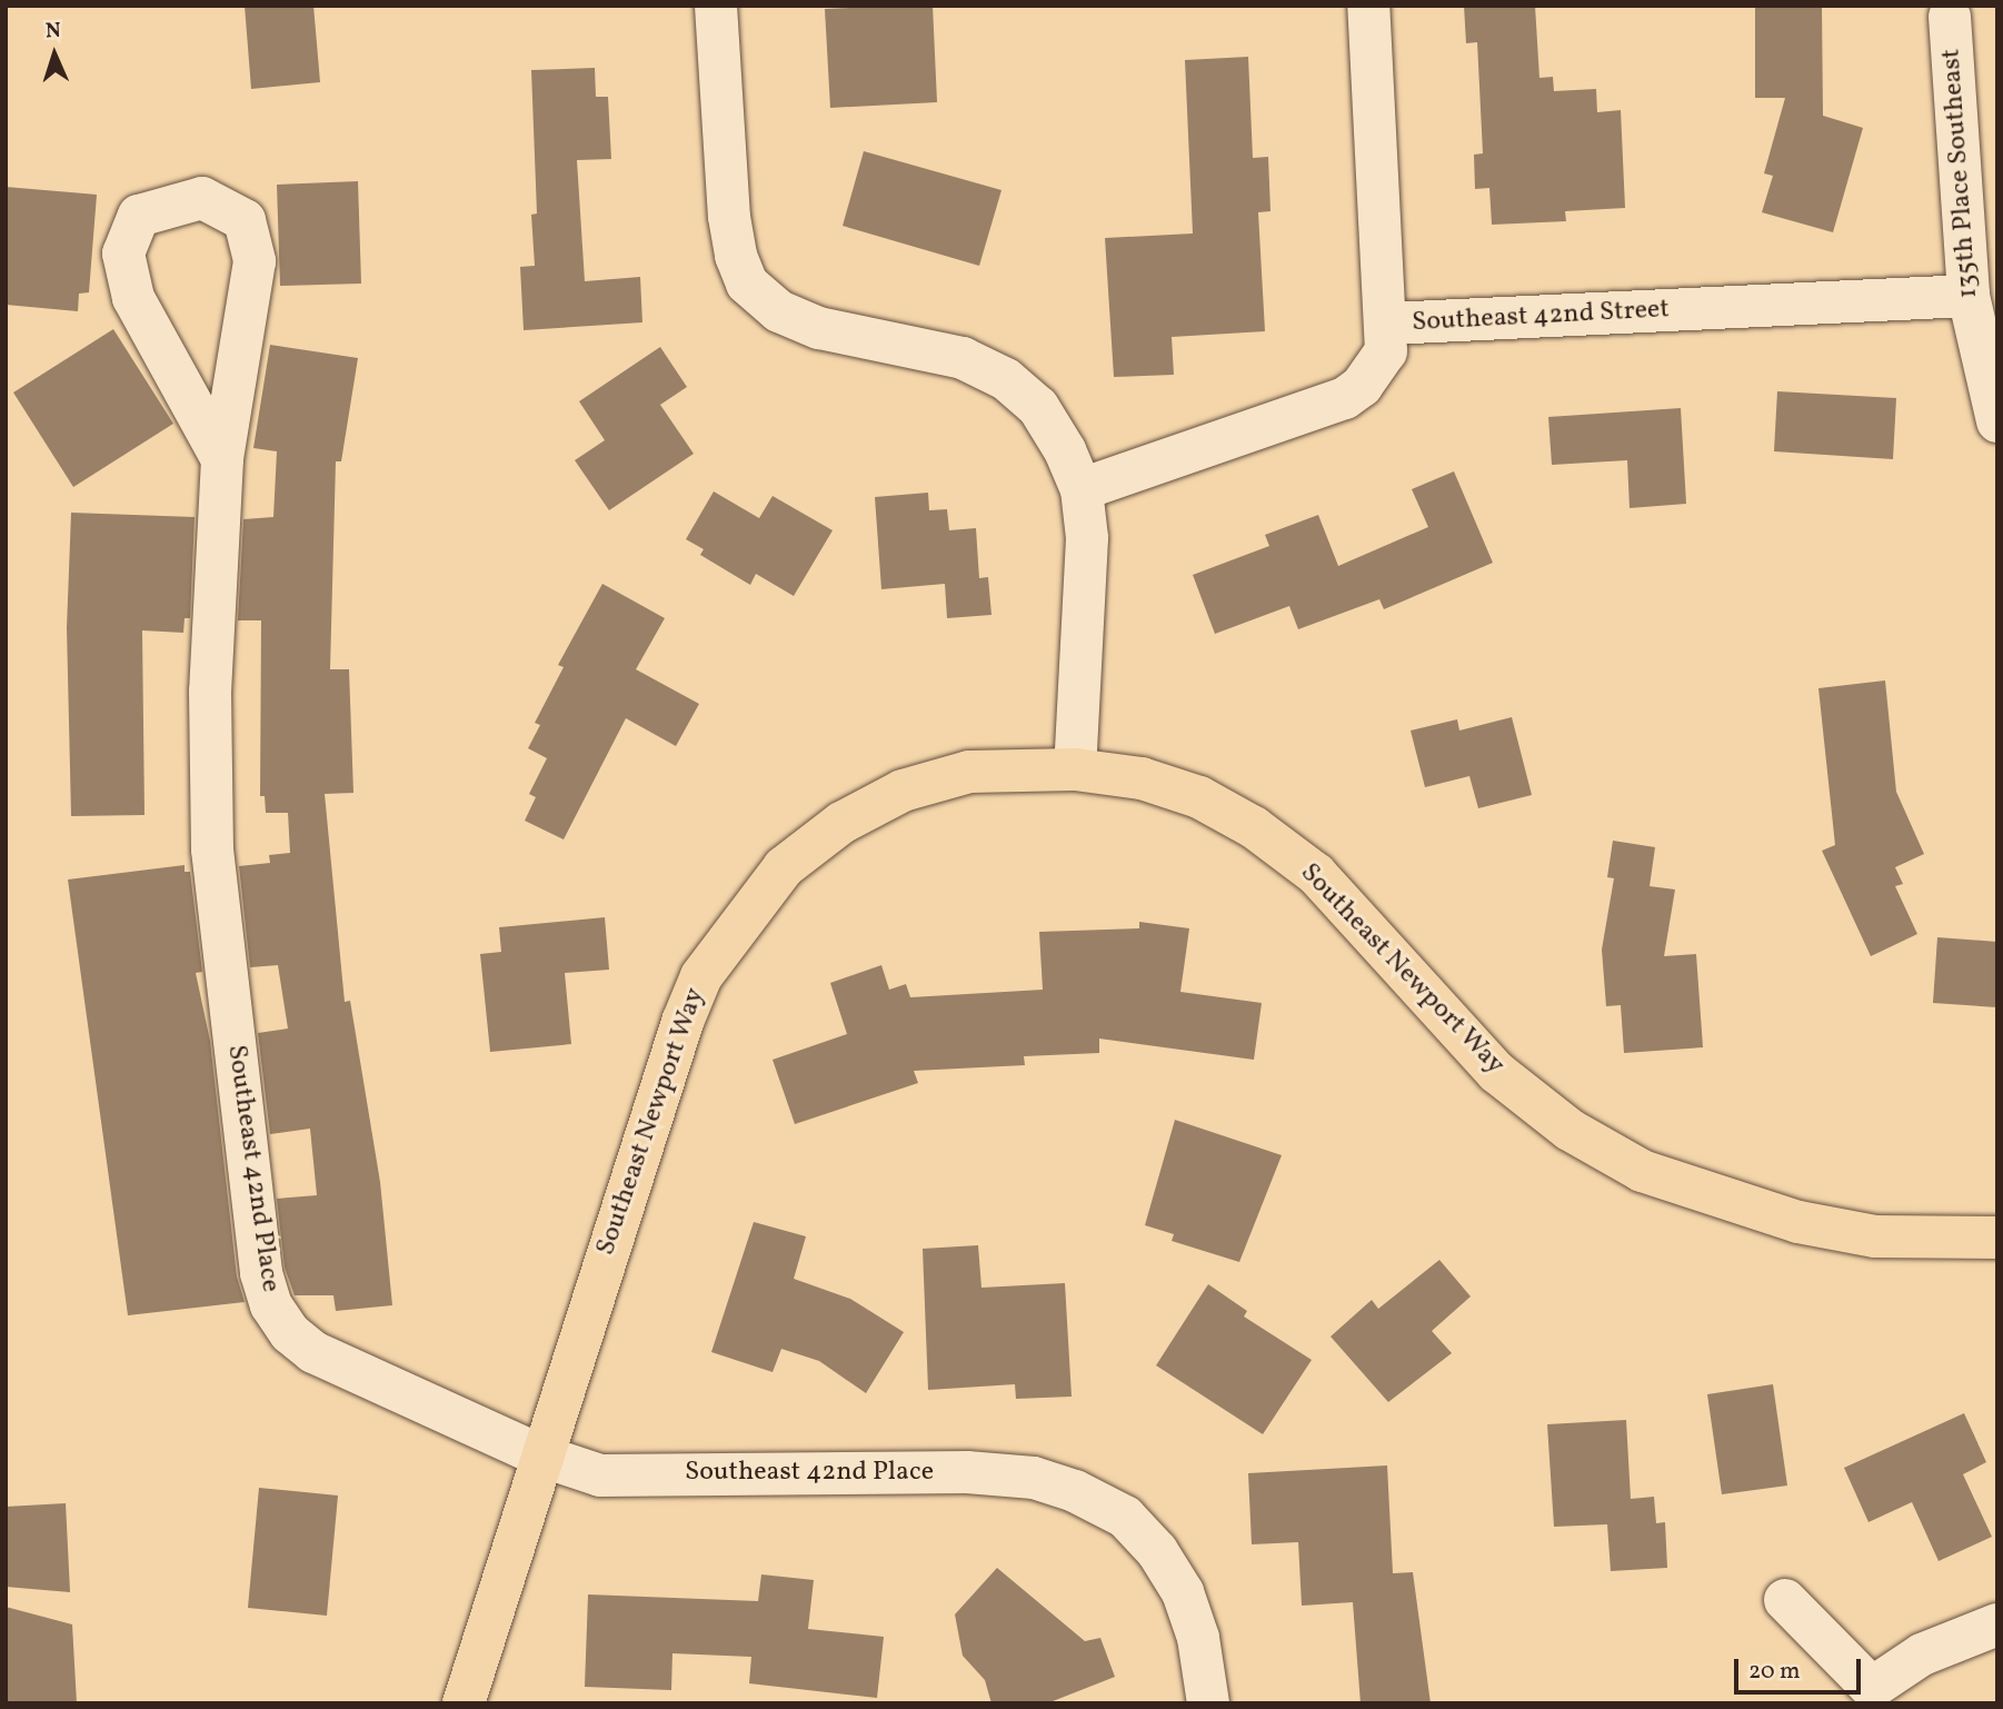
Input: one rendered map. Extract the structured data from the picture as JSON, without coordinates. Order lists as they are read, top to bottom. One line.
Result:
{"streets":{"main road":["Southeast Newport Way"],"street":["135th Place Southeast","Southeast 42nd Street","Southeast 42nd Place"]},"crossings":[["135th Place Southeast","Southeast 42nd Street"],["Southeast Newport Way","Southeast 42nd Place"]],"scale_bar":"20 m","north":"top"}
